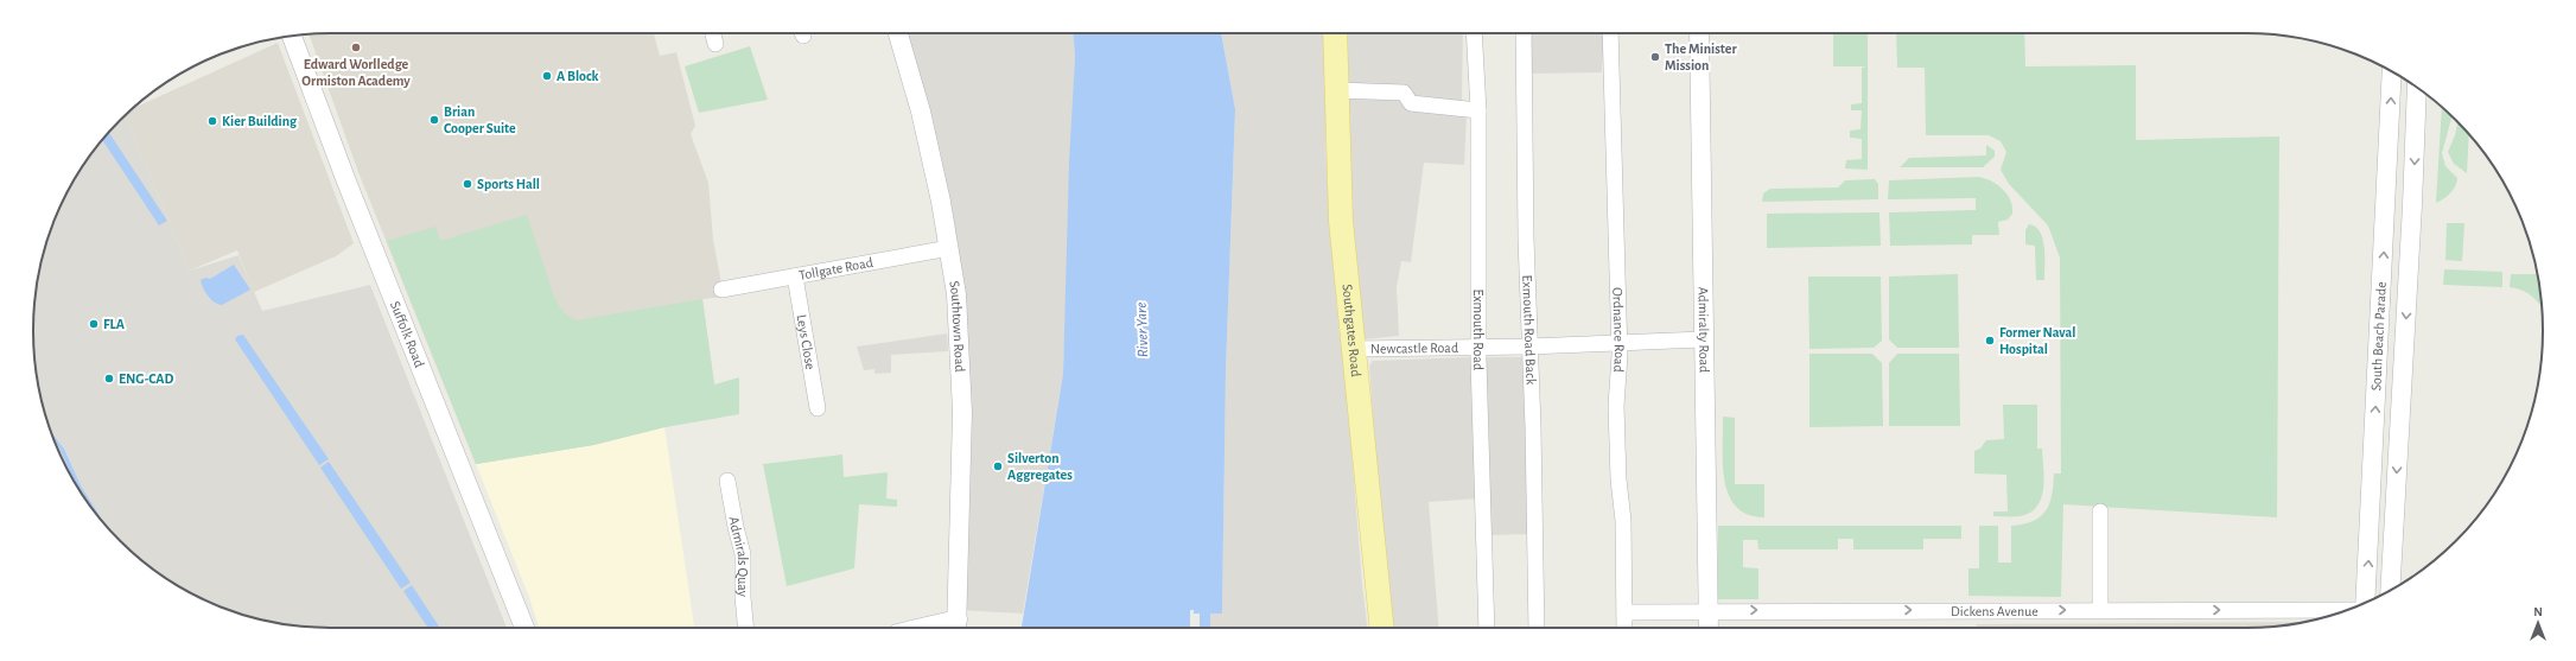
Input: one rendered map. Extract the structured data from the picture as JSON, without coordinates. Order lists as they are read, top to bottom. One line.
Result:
{"streets":{"main road":["Southgates Road"],"street":["Tollgate Road","Southtown Road","Exmouth Road","Exmouth Road Back","Ordnance Road","Admiralty Road","Suffolk Road","South Beach Parade","Leys Close","Newcastle Road","Admirals Quay","Dickens Avenue"]},"crossings":[["Tollgate Road","Southtown Road"],["Tollgate Road","Leys Close"],["Southgates Road","Newcastle Road"],["Exmouth Road","Newcastle Road"],["Exmouth Road Back","Newcastle Road"],["Ordnance Road","Newcastle Road"],["Ordnance Road","Dickens Avenue"],["Admiralty Road","Newcastle Road"],["Admiralty Road","Dickens Avenue"]],"one_way":["Dickens Avenue"],"water":["River Yare"],"places":["Edward Worlledge Ormiston Academy","The Minister Mission","A Block","Brian Cooper Suite","Kier Building","Sports Hall","FLA","Former Naval Hospital","ENG-CAD","Silverton Aggregates"],"north":"top"}
